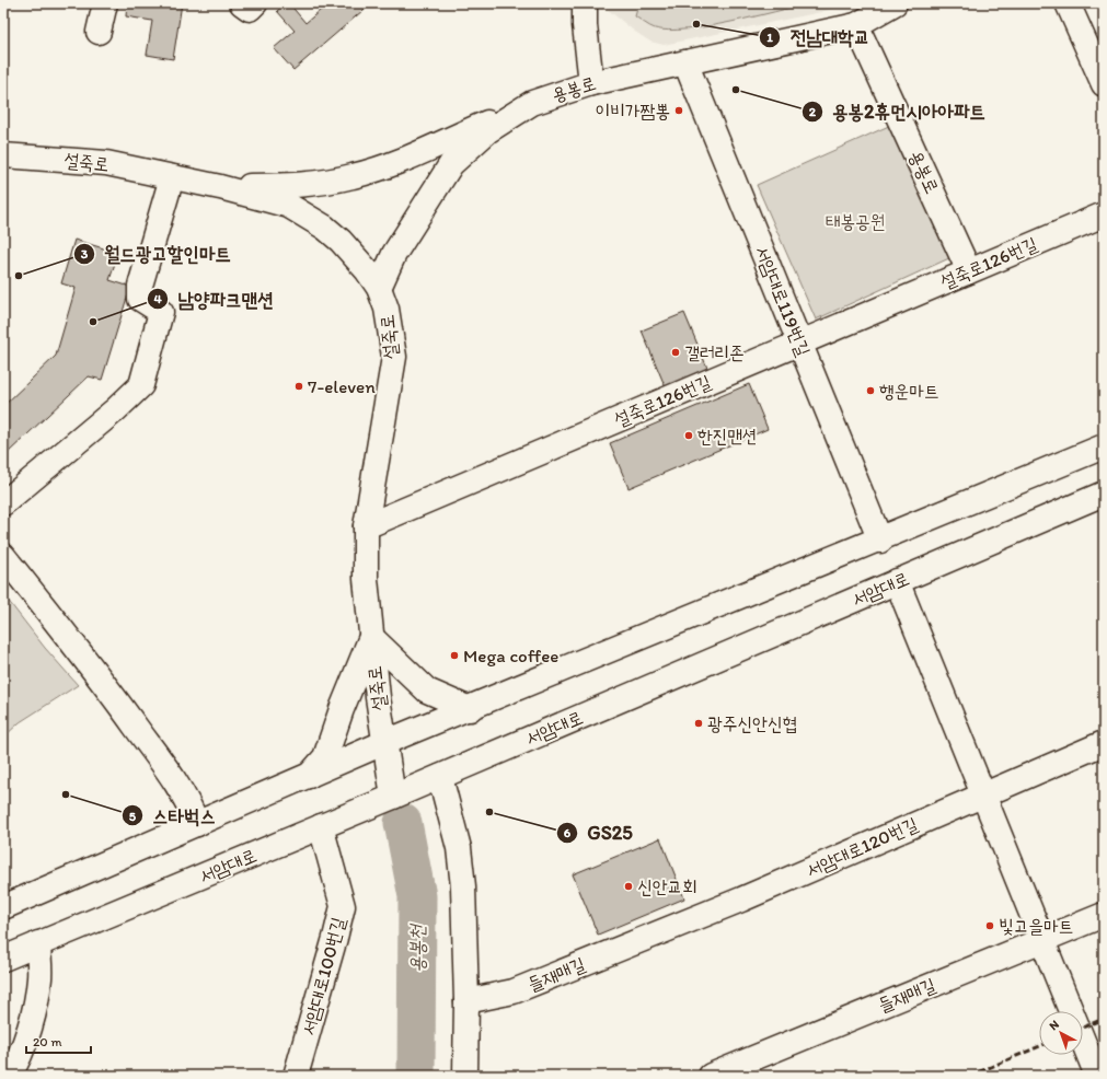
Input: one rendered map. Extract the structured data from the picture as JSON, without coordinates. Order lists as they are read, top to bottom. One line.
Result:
{"streets":{"main road":["용봉로","설죽로","설죽로126번길","서암대로119번길","서암대로","서암대로120번길","들재매길","서암대로100번길"]},"crossings":[["용봉로","설죽로"],["용봉로","설죽로126번길"],["용봉로","서암대로119번길"],["설죽로","설죽로126번길"],["설죽로","서암대로"],["설죽로126번길","서암대로119번길"],["서암대로","서암대로100번길"],["서암대로120번길","들재매길"]],"water":["용봉천"],"parks":["태봉공원"],"places":["전남대학교","용봉2휴먼시아아파트","이비가짬뽕","월드광고할인마트","남양파크맨션","갤러리존","7-eleven","행운마트","한진맨션","Mega coffee","광주신안신협","스타벅스","GS25","신안교회","빛고을마트"],"scale_bar":"20 m","north":"top left"}
